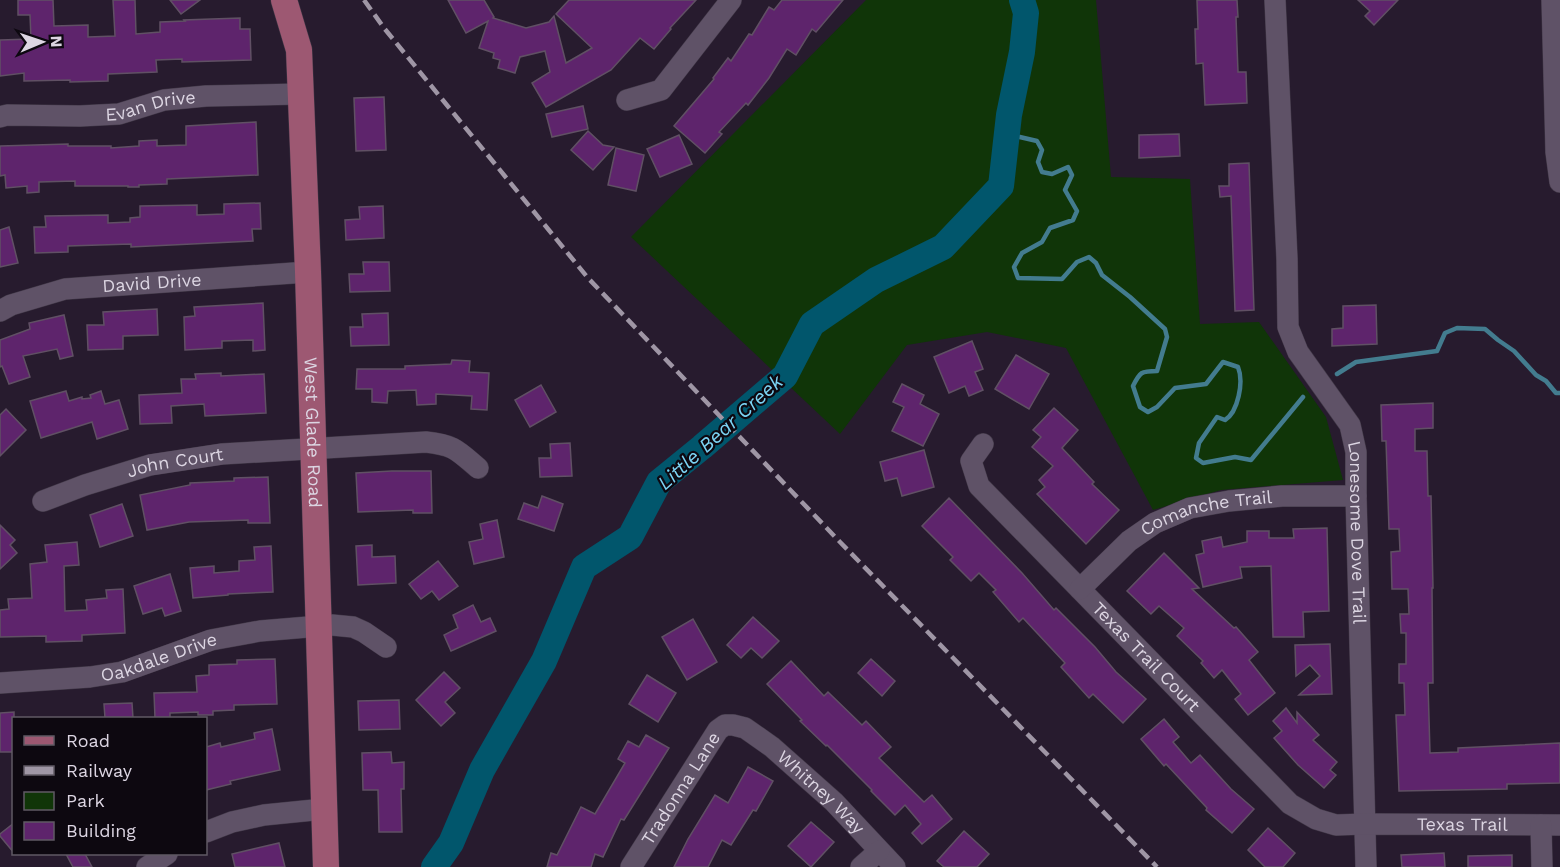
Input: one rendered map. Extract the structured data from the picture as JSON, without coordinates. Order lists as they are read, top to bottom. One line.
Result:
{"streets":{"main road":["West Glade Road"],"street":["Evan Drive","David Drive","John Court","Comanche Trail","Lonesome Dove Trail","Oakdale Drive","Texas Trail Court","Tradonna Lane","Whitney Way","Texas Trail"]},"crossings":[["Evan Drive","West Glade Road"],["David Drive","West Glade Road"],["West Glade Road","John Court"],["West Glade Road","Oakdale Drive"],["Comanche Trail","Lonesome Dove Trail"],["Comanche Trail","Texas Trail Court"],["Lonesome Dove Trail","Texas Trail Court"],["Lonesome Dove Trail","Texas Trail"],["Texas Trail Court","Texas Trail"],["Tradonna Lane","Whitney Way"]],"water":["Little Bear Creek"],"legend":["Road","Railway","Park","Building"],"north":"right"}
